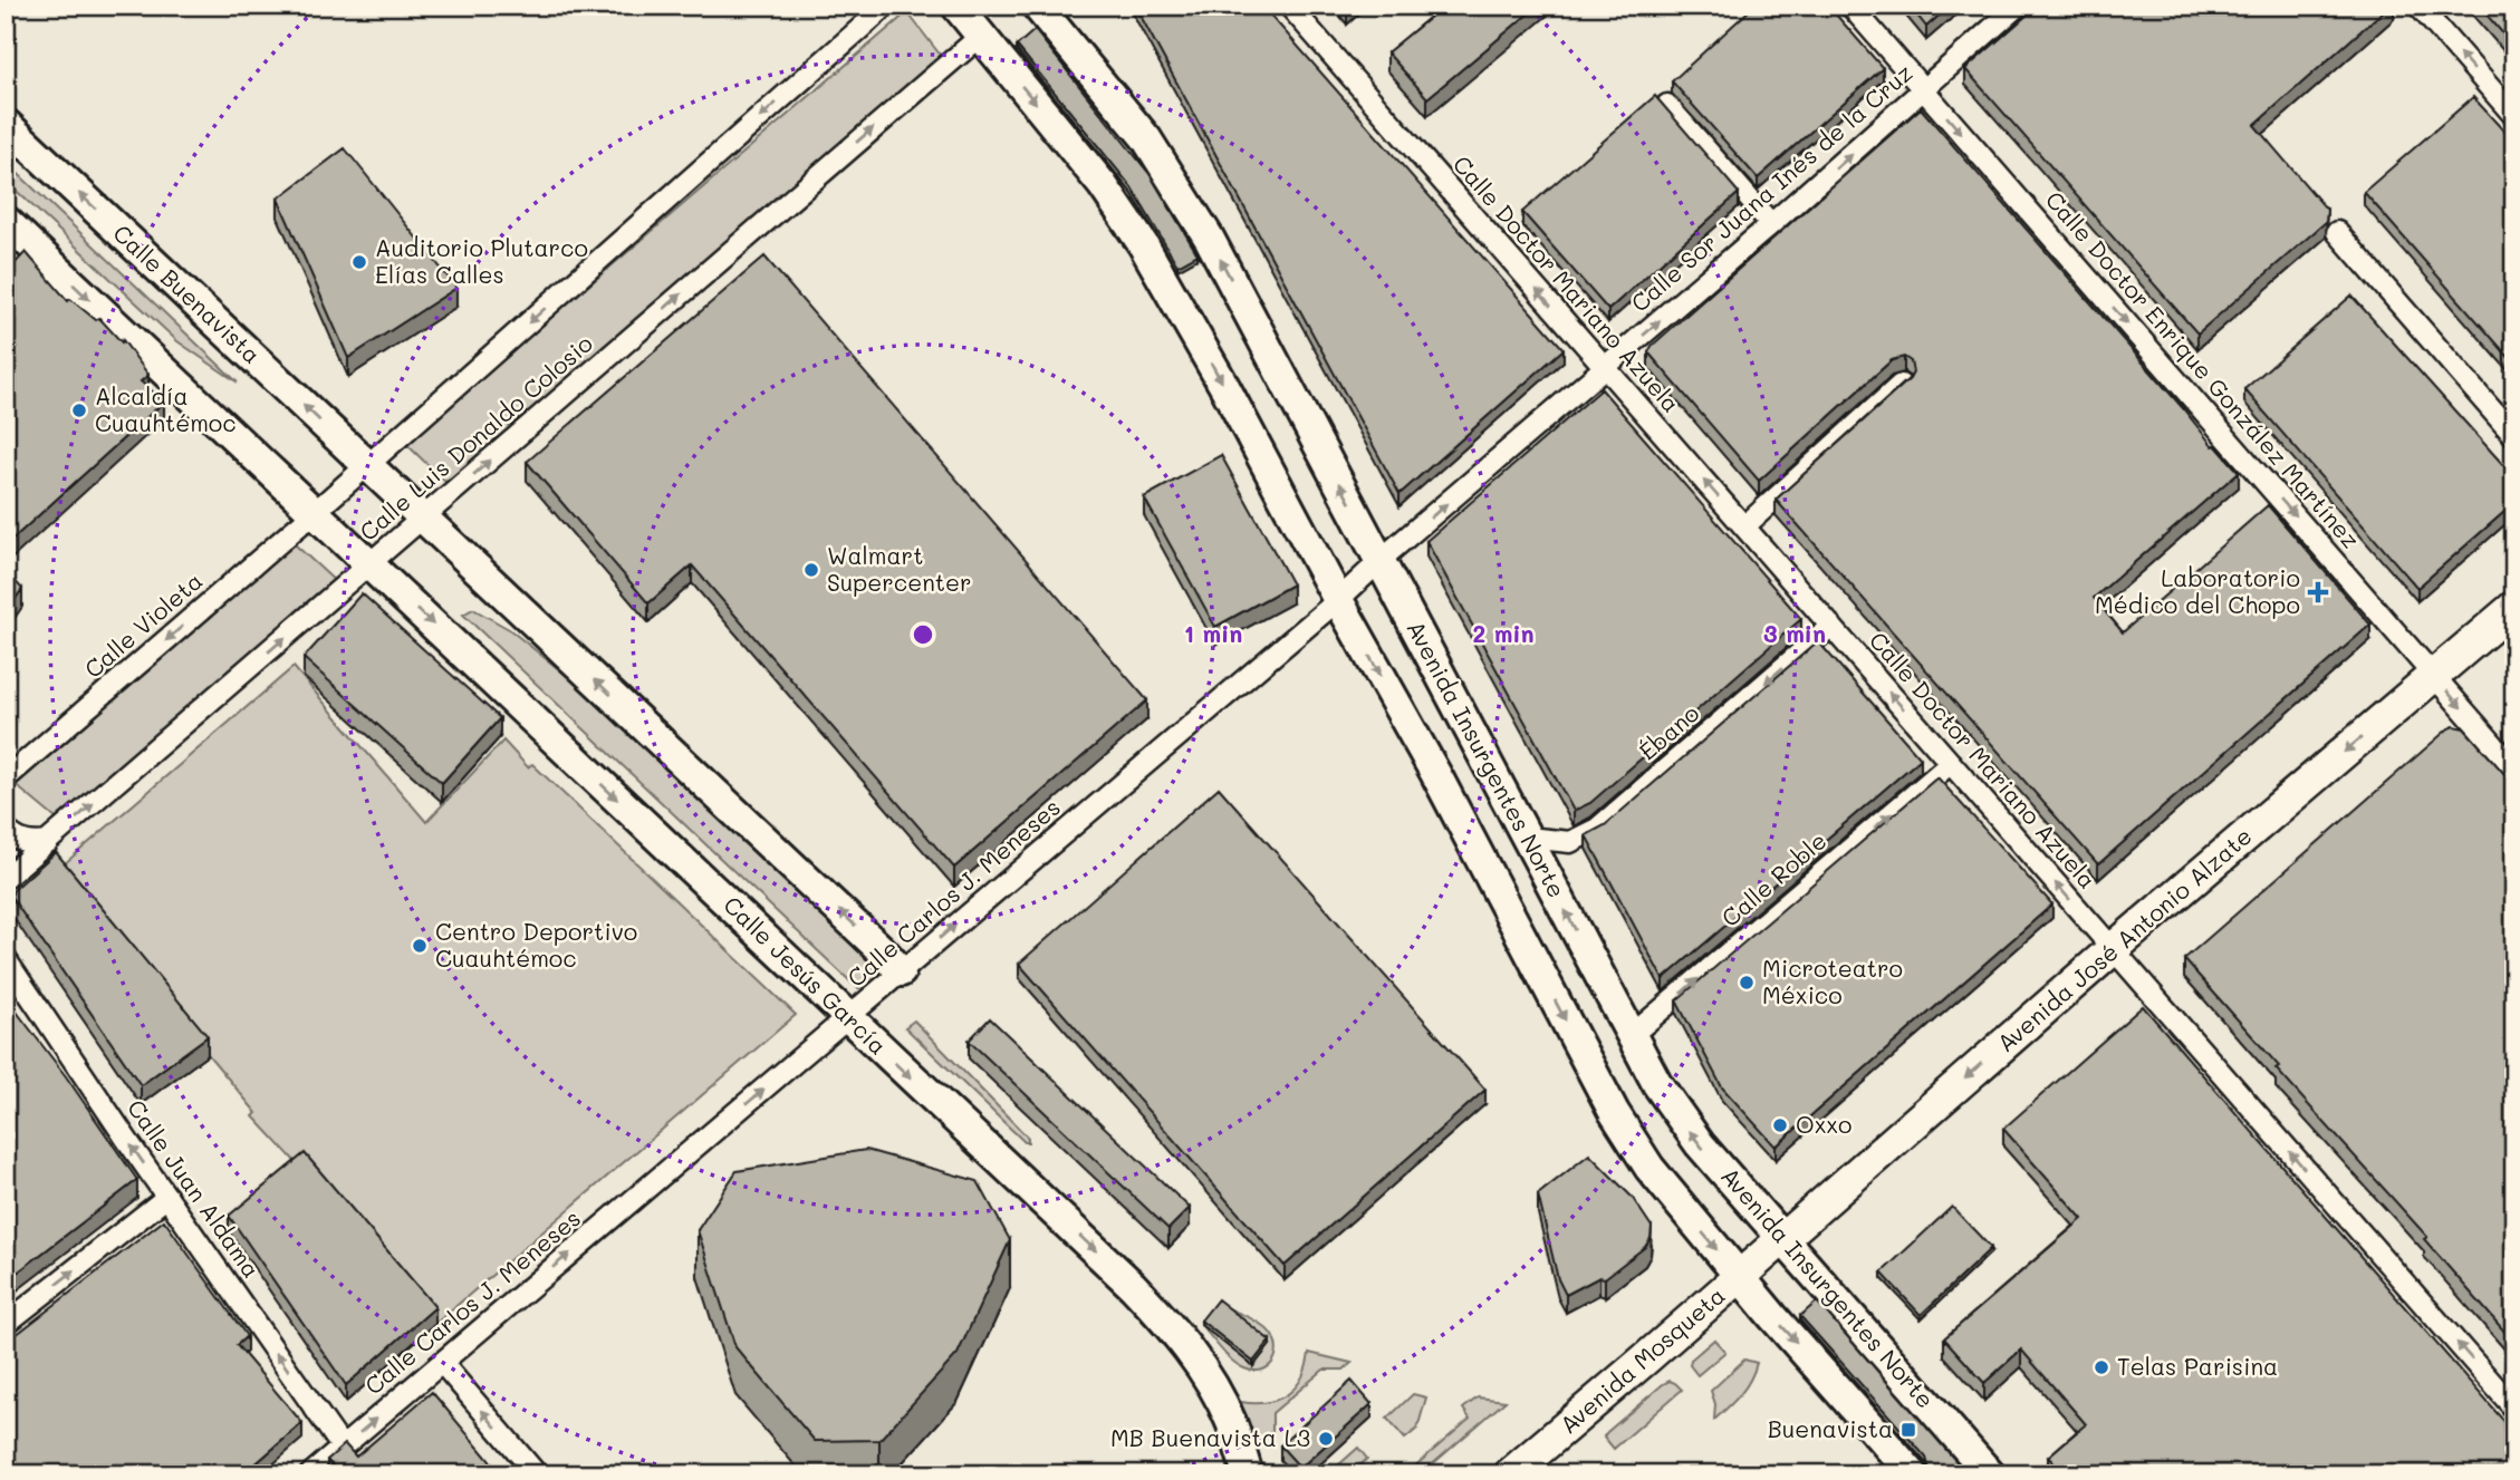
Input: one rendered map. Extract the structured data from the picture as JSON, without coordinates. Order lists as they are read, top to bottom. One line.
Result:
{"streets":{"main road":["Calle Buenavista","Avenida Insurgentes Norte","Avenida José Antonio Alzate","Calle Jesús García","Avenida Mosqueta"],"street":["Calle Sor Juana Inés de la Cruz","Calle Doctor Mariano Azuela","Calle Doctor Enrique González Martínez","Calle Luis Donaldo Colosio","Calle Violeta","Ébano","Calle Roble","Calle Carlos J. Meneses","Calle Juan Aldama"]},"crossings":[["Calle Sor Juana Inés de la Cruz","Calle Doctor Mariano Azuela"],["Calle Sor Juana Inés de la Cruz","Calle Doctor Enrique González Martínez"],["Calle Sor Juana Inés de la Cruz","Avenida Insurgentes Norte"],["Calle Sor Juana Inés de la Cruz","Calle Carlos J. Meneses"],["Calle Doctor Mariano Azuela","Ébano"],["Calle Doctor Mariano Azuela","Calle Roble"],["Calle Doctor Mariano Azuela","Avenida José Antonio Alzate"],["Calle Doctor Enrique González Martínez","Avenida José Antonio Alzate"],["Calle Luis Donaldo Colosio","Calle Jesús García"],["Calle Violeta","Calle Jesús García"],["Ébano","Avenida Insurgentes Norte"],["Avenida Insurgentes Norte","Calle Roble"],["Avenida Insurgentes Norte","Calle Carlos J. Meneses"],["Avenida Insurgentes Norte","Avenida José Antonio Alzate"],["Calle Carlos J. Meneses","Calle Jesús García"],["Calle Carlos J. Meneses","Calle Juan Aldama"],["Avenida José Antonio Alzate","Avenida Mosqueta"]],"one_way":["Calle Sor Juana Inés de la Cruz","Calle Doctor Mariano Azuela","Calle Doctor Enrique González Martínez","Calle Violeta","Ébano","Calle Roble","Calle Carlos J. Meneses","Avenida José Antonio Alzate","Calle Juan Aldama"],"places":{"other":["Auditorio Plutarco Elías Calles","Alcaldía Cuauhtémoc","Walmart Supercenter","Centro Deportivo Cuauhtémoc","Microteatro México","Oxxo","Telas Parisina","MB Buenavista L3"],"health":["Laboratorio Médico del Chopo"],"transit":["Buenavista"]},"rings":["1 min","2 min","3 min"]}
